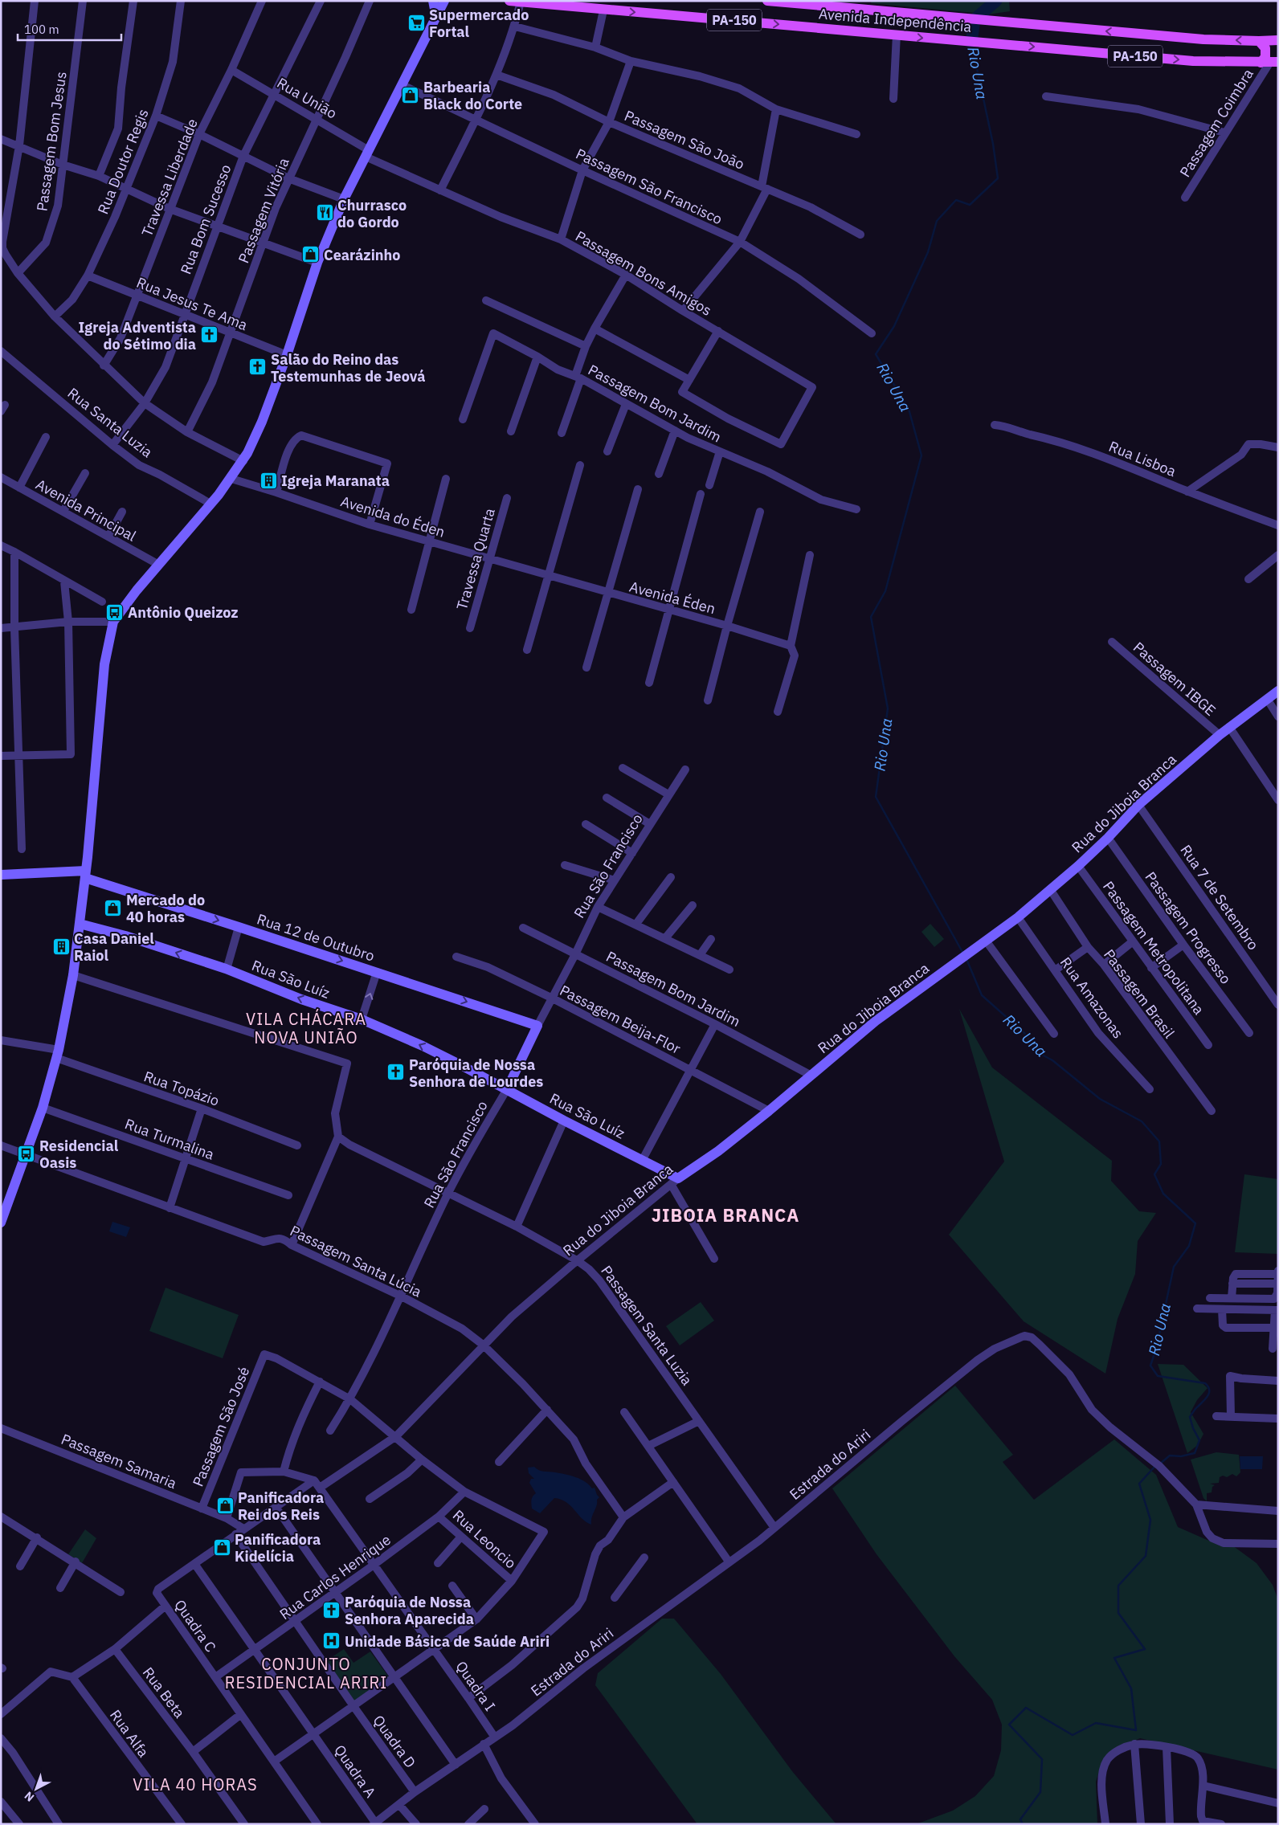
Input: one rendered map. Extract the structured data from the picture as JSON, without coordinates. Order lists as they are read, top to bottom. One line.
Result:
{"streets":{"main road":["PA-150","Avenida Independência","Rua do Jiboia Branca","Rua São Francisco","Rua 12 de Outubro","Rua São Luíz"],"street":["Rua União","Passagem Coimbra","Passagem São João","Passagem Bom Jesus","Rua Doutor Regis","Travessa Liberdade","Passagem São Francisco","Passagem Vitória","Rua Bom Sucesso","Passagem Bons Amigos","Rua Jesus Te Ama","Passagem Bom Jardim","Rua Santa Luzia","Rua Lisboa","Avenida Principal","Avenida do Éden","Travessa Quarta","Avenida Éden","Passagem IBGE","Rua 7 de Setembro","Passagem Progresso","Passagem Metropolitana","Passagem Brasil","Rua Amazonas","Passagem Beija-Flor","Rua Topázio","Rua Turmalina","Passagem Santa Lúcia","Passagem Santa Luzia","Passagem São José","Passagem Samaria","Estrada do Ariri","Rua Leoncio","Rua Carlos Henrique","Quadra C","Quadra I","Rua Beta","Rua Alfa","Quadra D","Quadra A"]},"crossings":[["Avenida Independência","Passagem Coimbra"],["Rua União","Travessa Liberdade"],["Rua União","Passagem Vitória"],["Rua União","Rua Bom Sucesso"],["Rua União","Passagem Bons Amigos"],["Rua Doutor Regis","Rua Jesus Te Ama"],["Travessa Liberdade","Rua Jesus Te Ama"],["Passagem Vitória","Rua Jesus Te Ama"],["Rua Bom Sucesso","Rua Jesus Te Ama"],["Rua Bom Sucesso","Rua Santa Luzia"],["Passagem Bom Jardim","Rua do Jiboia Branca"],["Passagem Bom Jardim","Rua São Francisco"],["Avenida do Éden","Travessa Quarta"],["Avenida do Éden","Avenida Éden"],["Passagem IBGE","Rua do Jiboia Branca"],["Rua do Jiboia Branca","Rua 7 de Setembro"],["Rua do Jiboia Branca","Passagem Progresso"],["Rua do Jiboia Branca","Passagem Metropolitana"],["Rua do Jiboia Branca","Rua São Luíz"],["Rua do Jiboia Branca","Passagem Brasil"],["Rua do Jiboia Branca","Rua Amazonas"],["Rua do Jiboia Branca","Passagem Beija-Flor"],["Rua do Jiboia Branca","Passagem Santa Lúcia"],["Rua do Jiboia Branca","Passagem Santa Luzia"],["Rua do Jiboia Branca","Quadra I"],["Rua São Francisco","Rua 12 de Outubro"],["Rua São Francisco","Rua São Luíz"],["Rua São Francisco","Passagem Beija-Flor"],["Rua São Francisco","Passagem Santa Lúcia"],["Rua São Francisco","Passagem Santa Luzia"],["Passagem Santa Luzia","Estrada do Ariri"],["Passagem São José","Passagem Samaria"],["Estrada do Ariri","Quadra I"],["Estrada do Ariri","Quadra D"],["Estrada do Ariri","Quadra A"],["Rua Leoncio","Rua Carlos Henrique"],["Rua Carlos Henrique","Quadra C"],["Rua Carlos Henrique","Quadra I"],["Rua Carlos Henrique","Quadra D"],["Rua Carlos Henrique","Quadra A"]],"one_way":["Rua 12 de Outubro","Rua São Luíz"],"districts":["VILA CHÁCARA NOVA UNIÃO","JIBOIA BRANCA","CONJUNTO RESIDENCIAL ARIRI","VILA 40 HORAS"],"water":["Rio Una"],"places":{"supermarket":["Supermercado Fortal"],"shop":["Barbearia Black do Corte","Cearázinho","Mercado do 40 horas","Panificadora Rei dos Reis","Panificadora Kidelícia"],"restaurant":["Churrasco do Gordo"],"church":["Igreja Adventista do Sétimo dia","Salão do Reino das Testemunhas de Jeová","Paróquia de Nossa Senhora de Lourdes","Paróquia de Nossa Senhora Aparecida"],"building":["Igreja Maranata","Casa Daniel Raiol"],"bus stop":["Antônio Queizoz","Residencial Oasis"],"hospital":["Unidade Básica de Saúde Ariri"]},"scale_bar":"100 m","north":"bottom left"}
